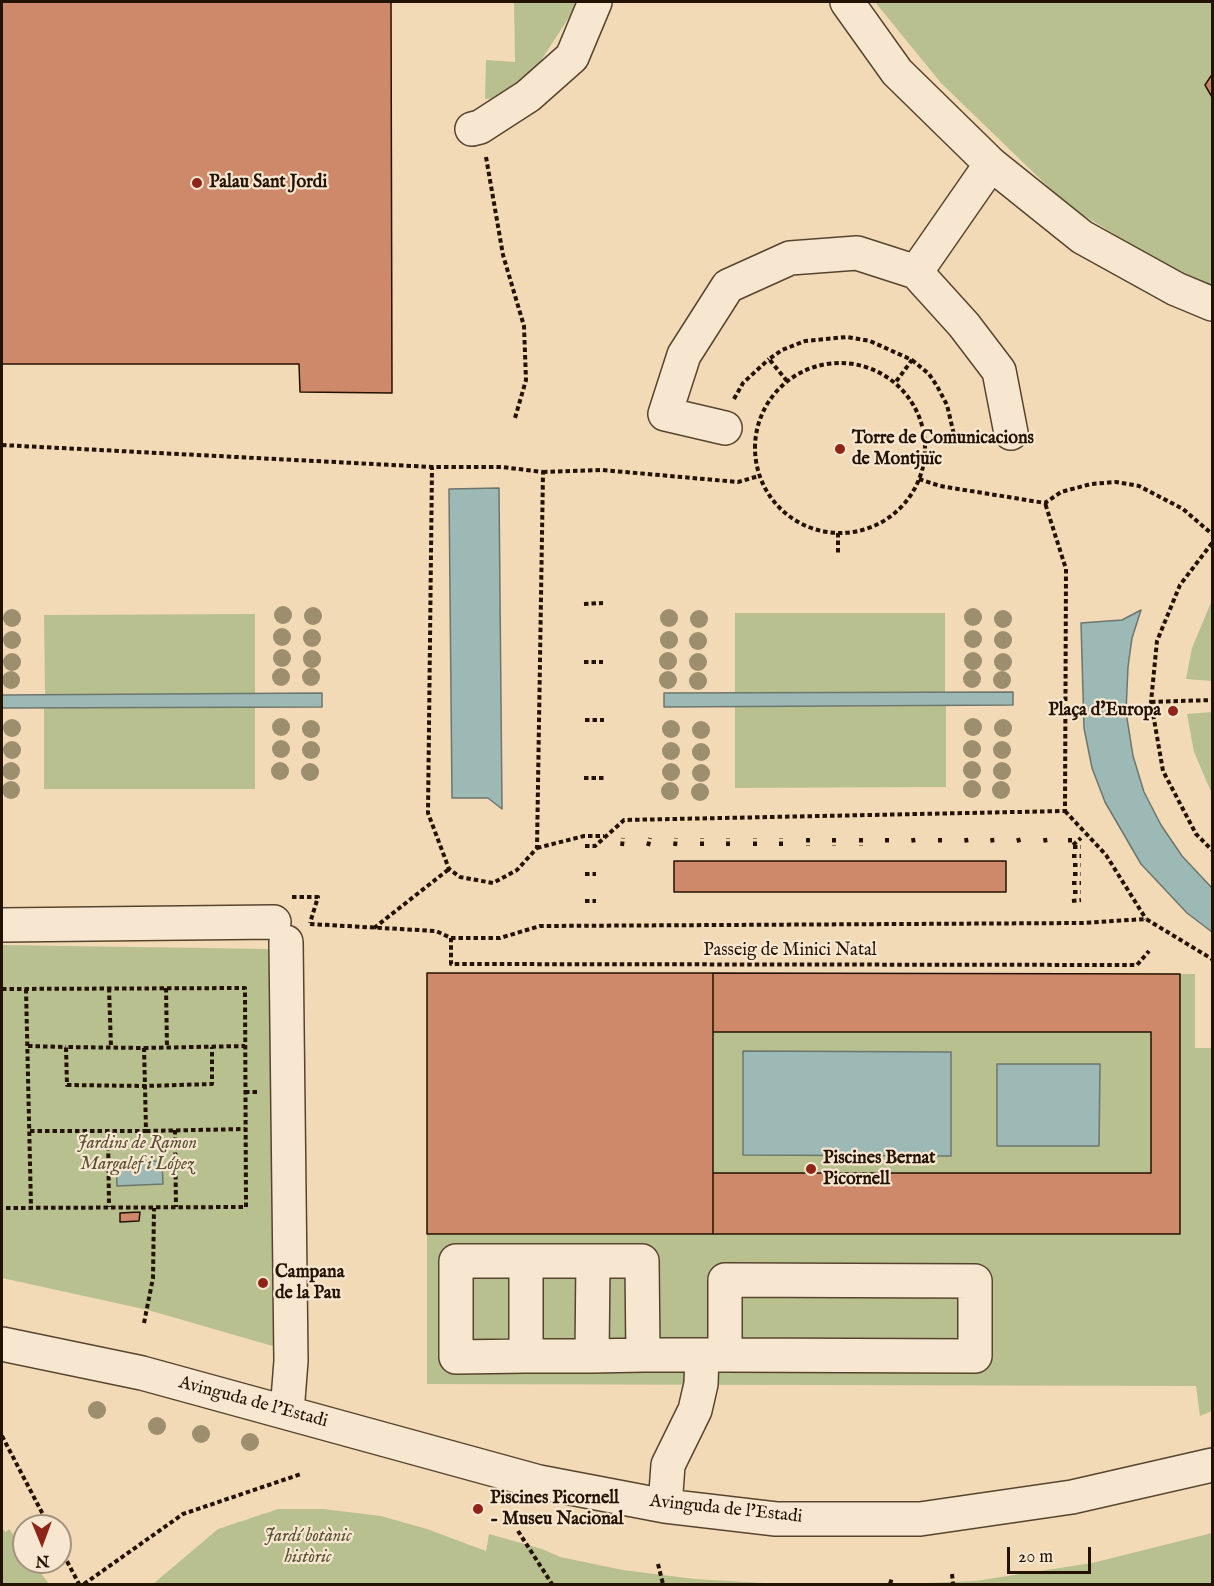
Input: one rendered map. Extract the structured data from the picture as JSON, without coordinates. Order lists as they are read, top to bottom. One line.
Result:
{"streets":{"street":["Avinguda de l'Estadi"],"path":["Passeig de Minici Natal"]},"parks":["Jardins de Ramon Margalef i López","Jardí botànic històric"],"places":["Palau Sant Jordi","Torre de Comunicacions de Montjuïc","Plaça d'Europa","Piscines Bernat Picornell","Campana de la Pau","Piscines Picornell - Museu Nacional"],"scale_bar":"20 m","north":"bottom"}
